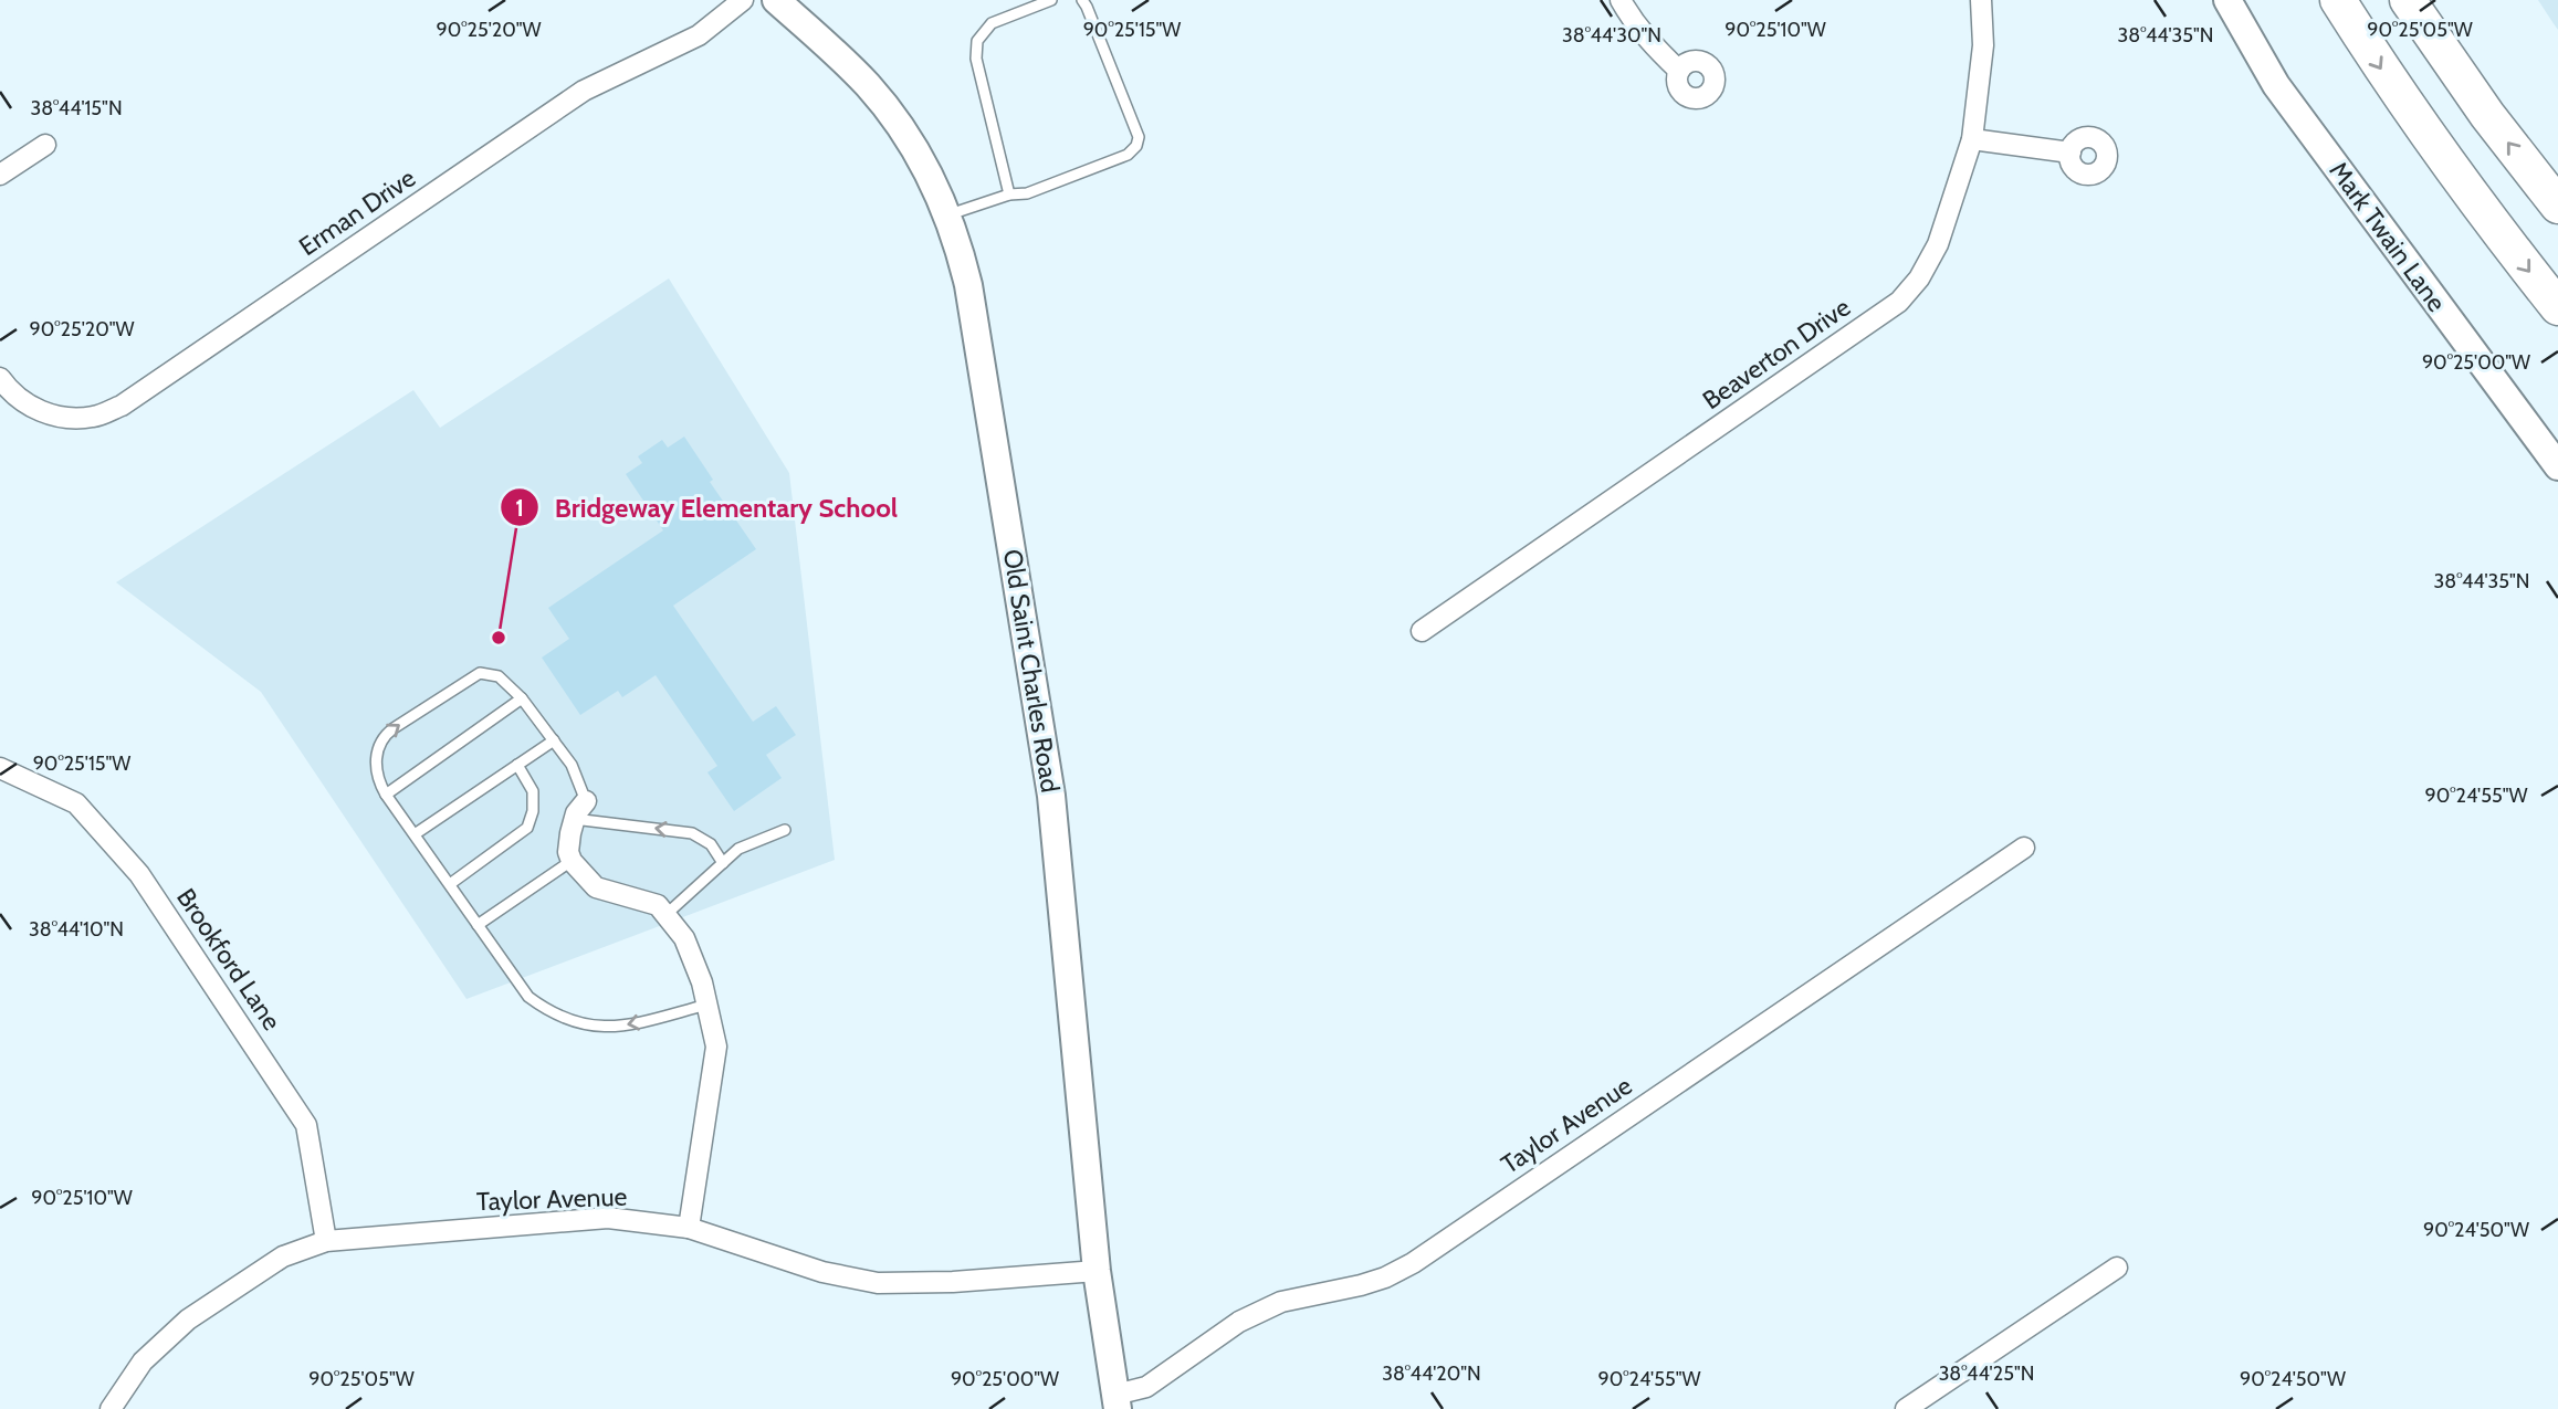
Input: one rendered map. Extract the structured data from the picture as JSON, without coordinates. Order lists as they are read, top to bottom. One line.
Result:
{"streets":{"street":["Erman Drive","Mark Twain Lane","Beaverton Drive","Old Saint Charles Road","Brookford Lane","Taylor Avenue"]},"crossings":[["Old Saint Charles Road","Taylor Avenue"],["Brookford Lane","Taylor Avenue"]],"places":["Bridgeway Elementary School"],"coordinates":["90°25'15\"W","90°25'20\"W","90°25'10\"W","90°25'05\"W","38°44'30\"N","38°44'35\"N","38°44'15\"N","90°25'00\"W","90°24'55\"W","38°44'10\"N","90°24'50\"W","38°44'20\"N","38°44'25\"N"]}
